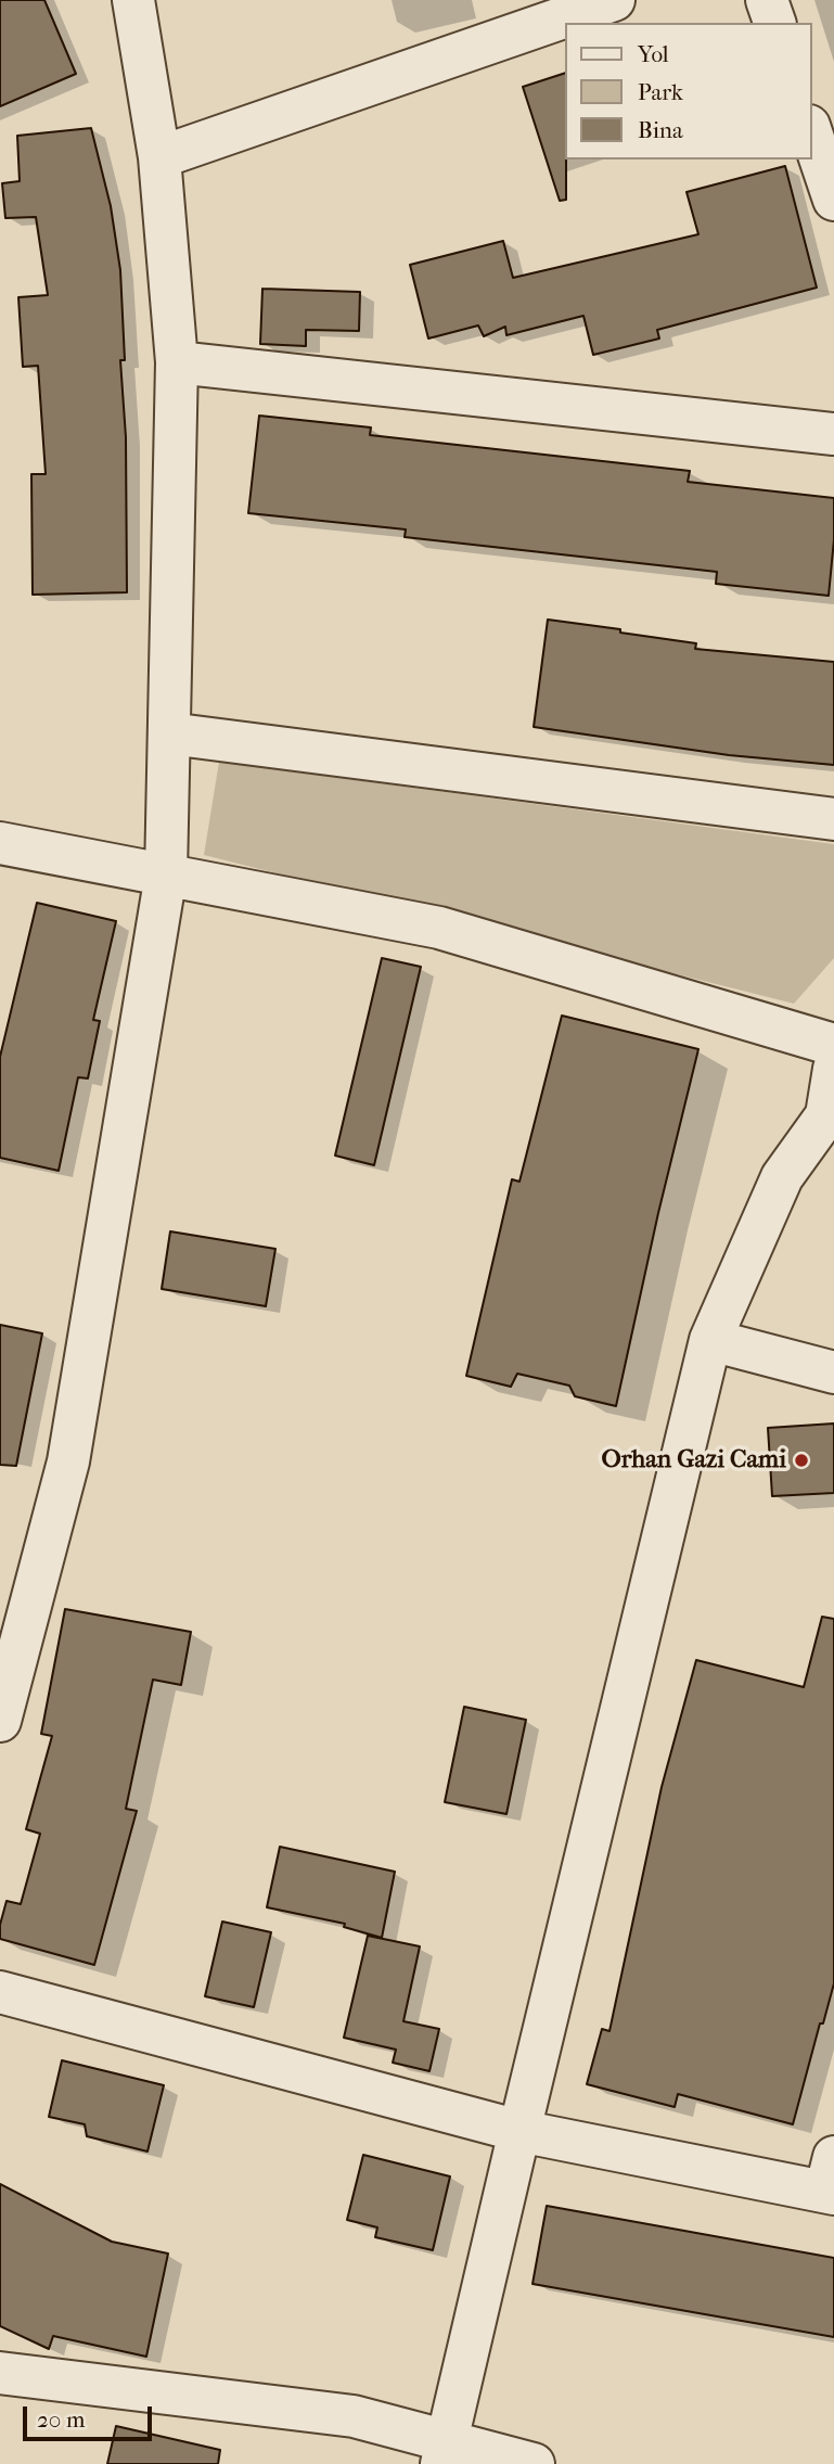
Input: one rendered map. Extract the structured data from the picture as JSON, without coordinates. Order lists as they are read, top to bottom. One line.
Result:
{"places":["Orhan Gazi Cami"],"legend":["Yol","Park","Bina"],"scale_bar":"20 m"}
